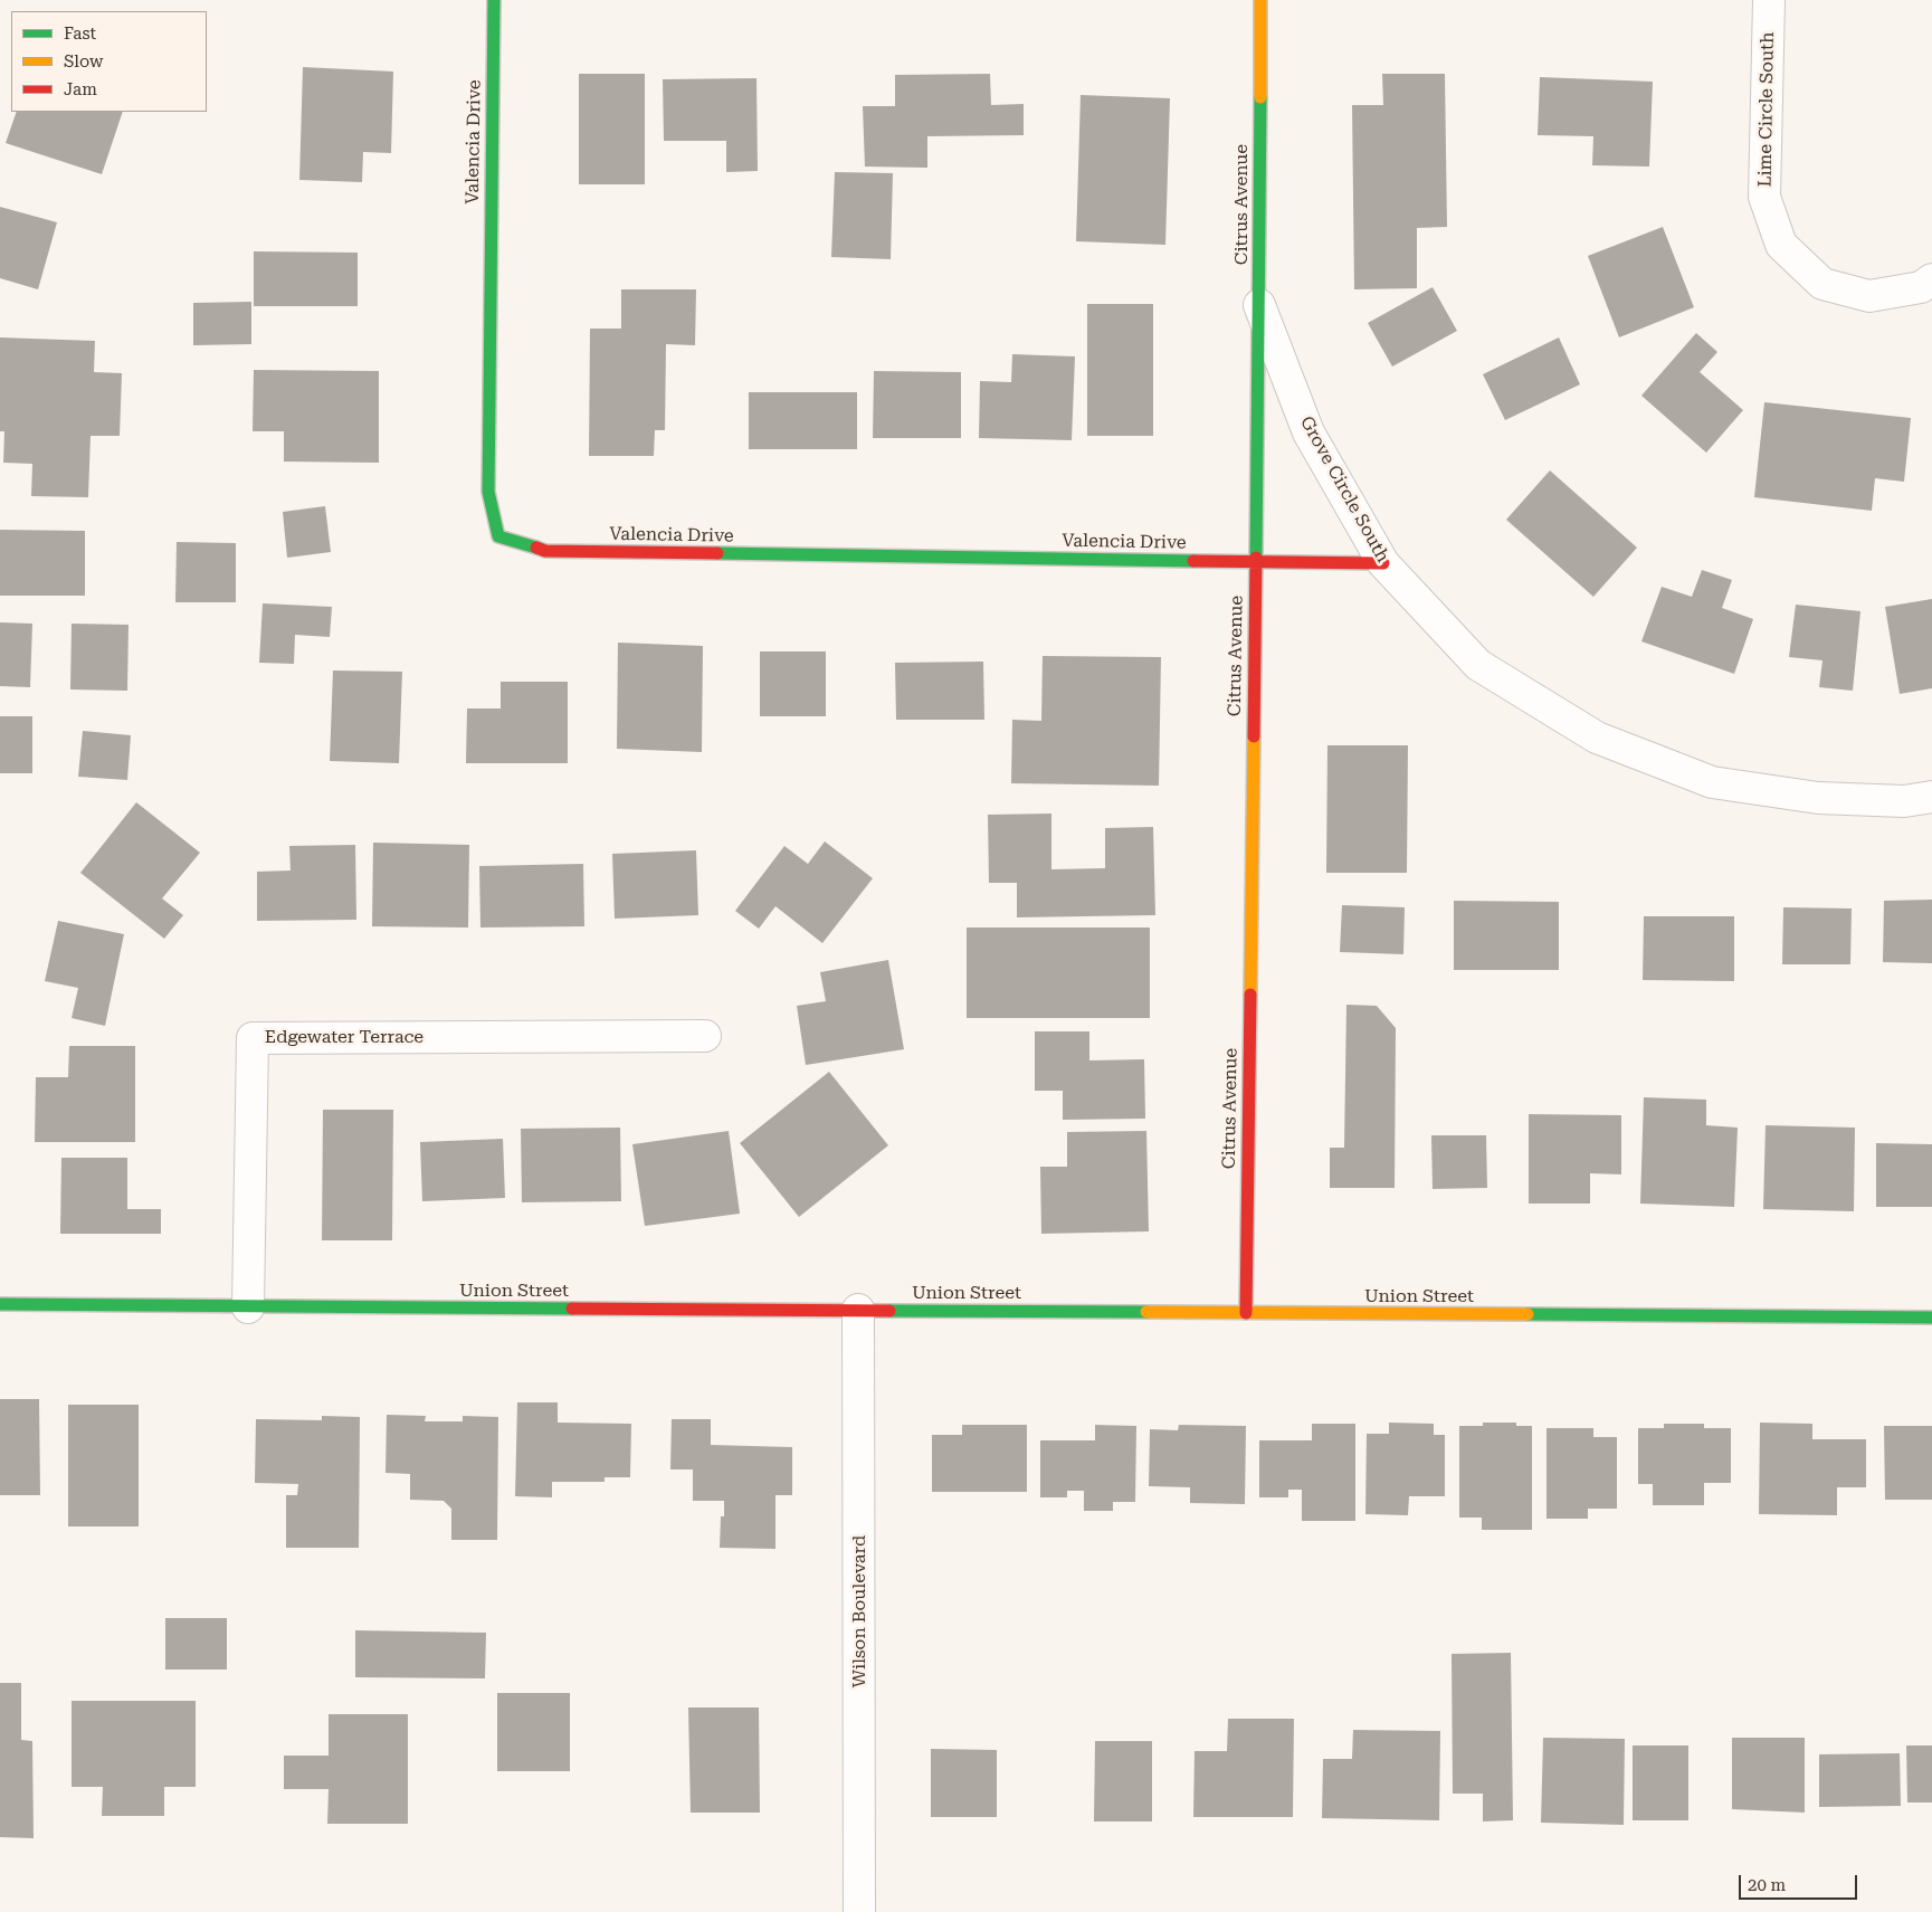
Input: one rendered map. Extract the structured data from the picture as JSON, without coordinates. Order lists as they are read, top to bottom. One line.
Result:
{"streets":{"street":["Lime Circle South","Valencia Drive","Citrus Avenue","Grove Circle South","Edgewater Terrace","Union Street","Wilson Boulevard"]},"crossings":[["Valencia Drive","Citrus Avenue"],["Valencia Drive","Grove Circle South"],["Citrus Avenue","Grove Circle South"],["Citrus Avenue","Union Street"],["Edgewater Terrace","Union Street"],["Union Street","Wilson Boulevard"]],"legend":["Fast","Slow","Jam"],"scale_bar":"20 m"}
